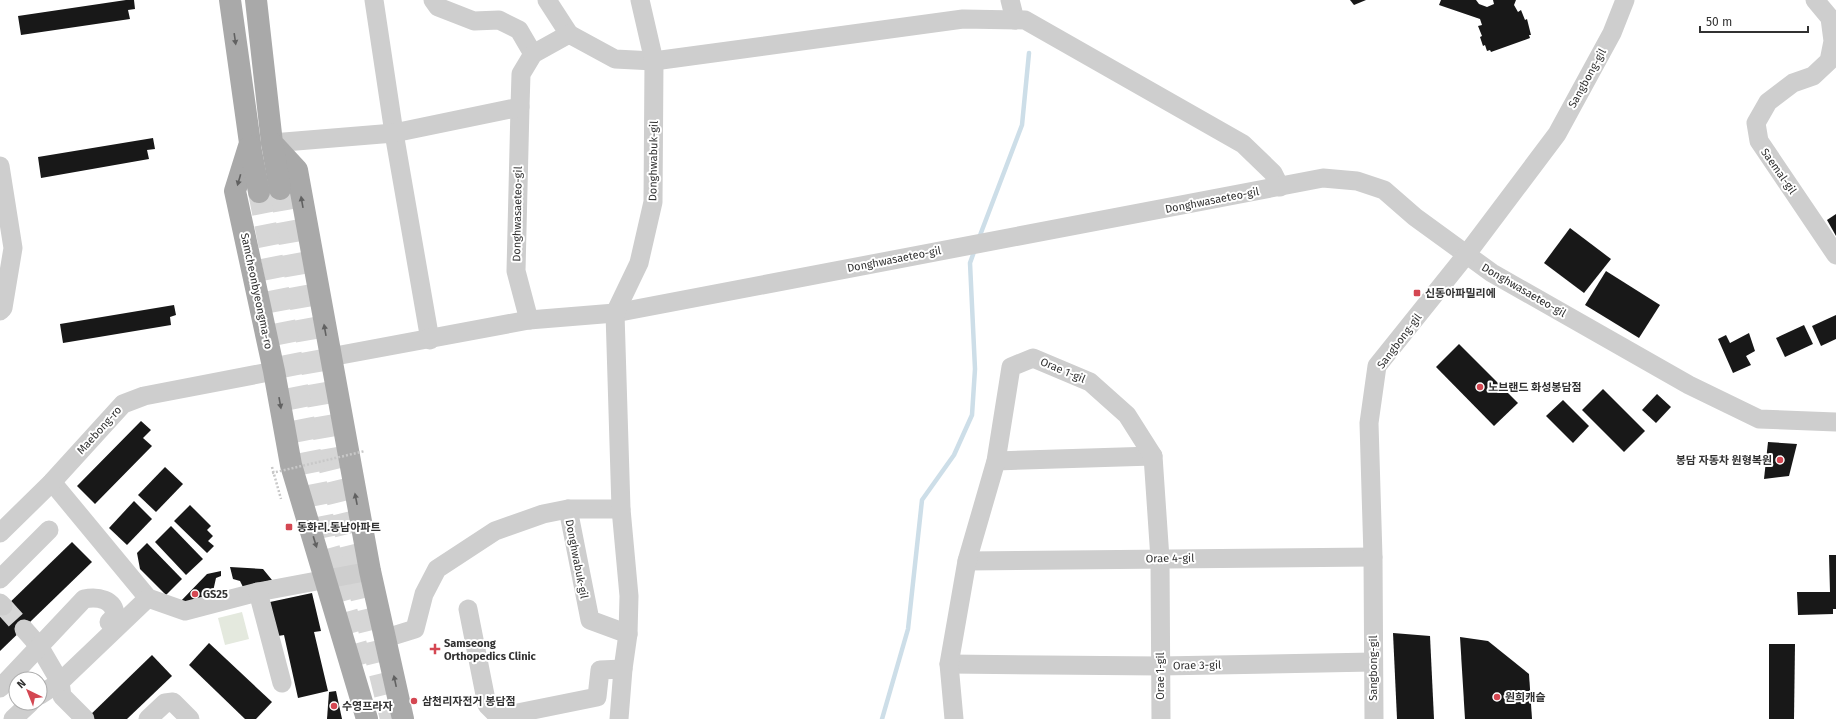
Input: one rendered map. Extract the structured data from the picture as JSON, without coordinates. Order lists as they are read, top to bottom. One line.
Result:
{"streets":{"main road":["Samcheonbyeongma-ro"],"street":["Sangbong-gil","Donghwabuk-gil","Saemal-gil","Donghwasaeteo-gil","Orae 1-gil","Maebong-ro","Orae 4-gil","Orae 3-gil"]},"crossings":[["Sangbong-gil","Donghwasaeteo-gil"],["Sangbong-gil","Orae 4-gil"],["Sangbong-gil","Orae 3-gil"],["Donghwabuk-gil","Donghwasaeteo-gil"],["Samcheonbyeongma-ro","Maebong-ro"],["Orae 1-gil","Orae 4-gil"],["Orae 1-gil","Orae 3-gil"]],"places":{"transit":["신동아파밀리에","동화리.동남아파트"],"other":["노브랜드 화성봉담점","봉담 자동차 원형복원","GS25","원희캐슬","삼천리자전거 봉담점","수영프라자"],"health":["Samseong Orthopedics Clinic"]},"scale_bar":"50 m","north":"top left"}
